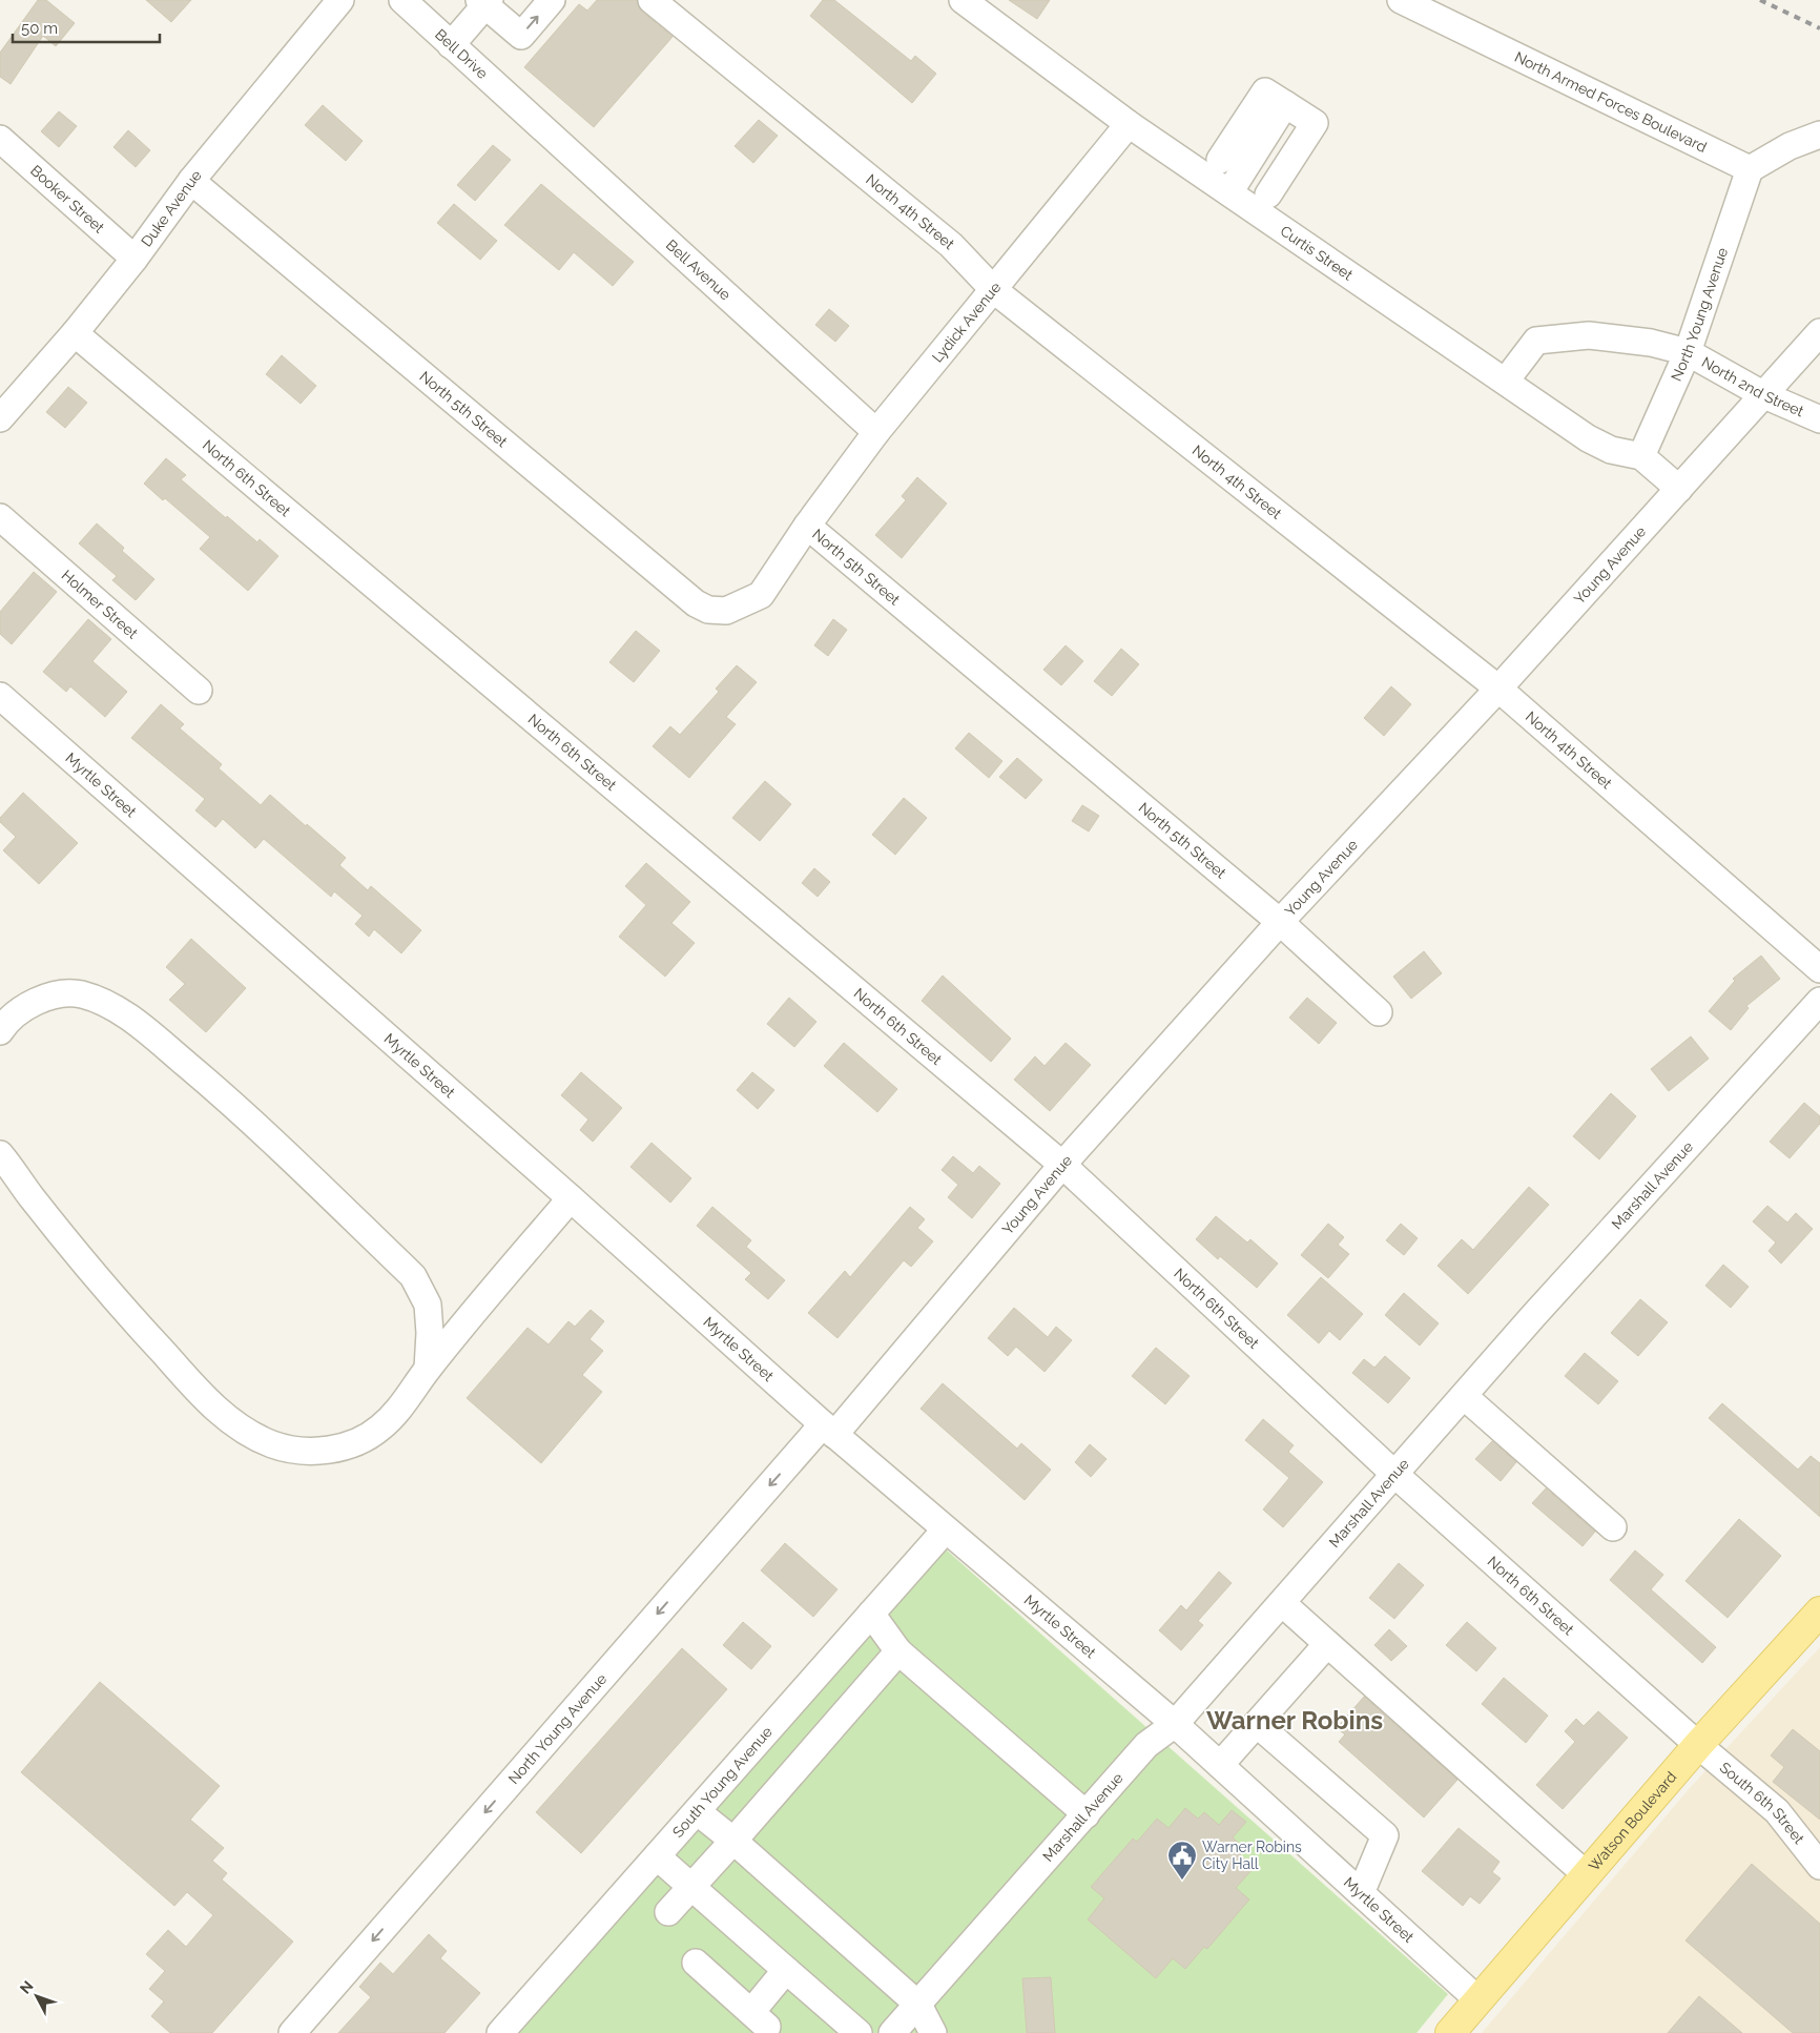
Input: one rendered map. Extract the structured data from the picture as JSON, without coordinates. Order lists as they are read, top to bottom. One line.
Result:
{"streets":{"main road":["Watson Boulevard"],"street":["Bell Drive","North Armed Forces Boulevard","Booker Street","Duke Avenue","North 4th Street","Curtis Street","Bell Avenue","North Young Avenue","Lydick Avenue","North 2nd Street","North 5th Street","North 6th Street","Young Avenue","Holmer Street","Myrtle Street","Marshall Avenue","South Young Avenue","South 6th Street"]},"crossings":[["Bell Drive","Bell Avenue"],["North Armed Forces Boulevard","North Young Avenue"],["Booker Street","Duke Avenue"],["Duke Avenue","North 5th Street"],["Duke Avenue","North 6th Street"],["North 4th Street","Lydick Avenue"],["North 4th Street","Young Avenue"],["Curtis Street","North Young Avenue"],["Curtis Street","Lydick Avenue"],["Curtis Street","North 2nd Street"],["Curtis Street","Young Avenue"],["Bell Avenue","Lydick Avenue"],["North Young Avenue","North 2nd Street"],["North Young Avenue","Young Avenue"],["North Young Avenue","Myrtle Street"],["Lydick Avenue","North 5th Street"],["North 2nd Street","Young Avenue"],["North 5th Street","Young Avenue"],["North 6th Street","Young Avenue"],["North 6th Street","Marshall Avenue"],["North 6th Street","South 6th Street"],["North 6th Street","Watson Boulevard"],["Young Avenue","Myrtle Street"],["Myrtle Street","Marshall Avenue"],["Myrtle Street","South Young Avenue"],["Myrtle Street","Watson Boulevard"],["South 6th Street","Watson Boulevard"]],"districts":["Warner Robins"],"places":{"public building":["Warner Robins City Hall"]},"scale_bar":"50 m","north":"top left"}
